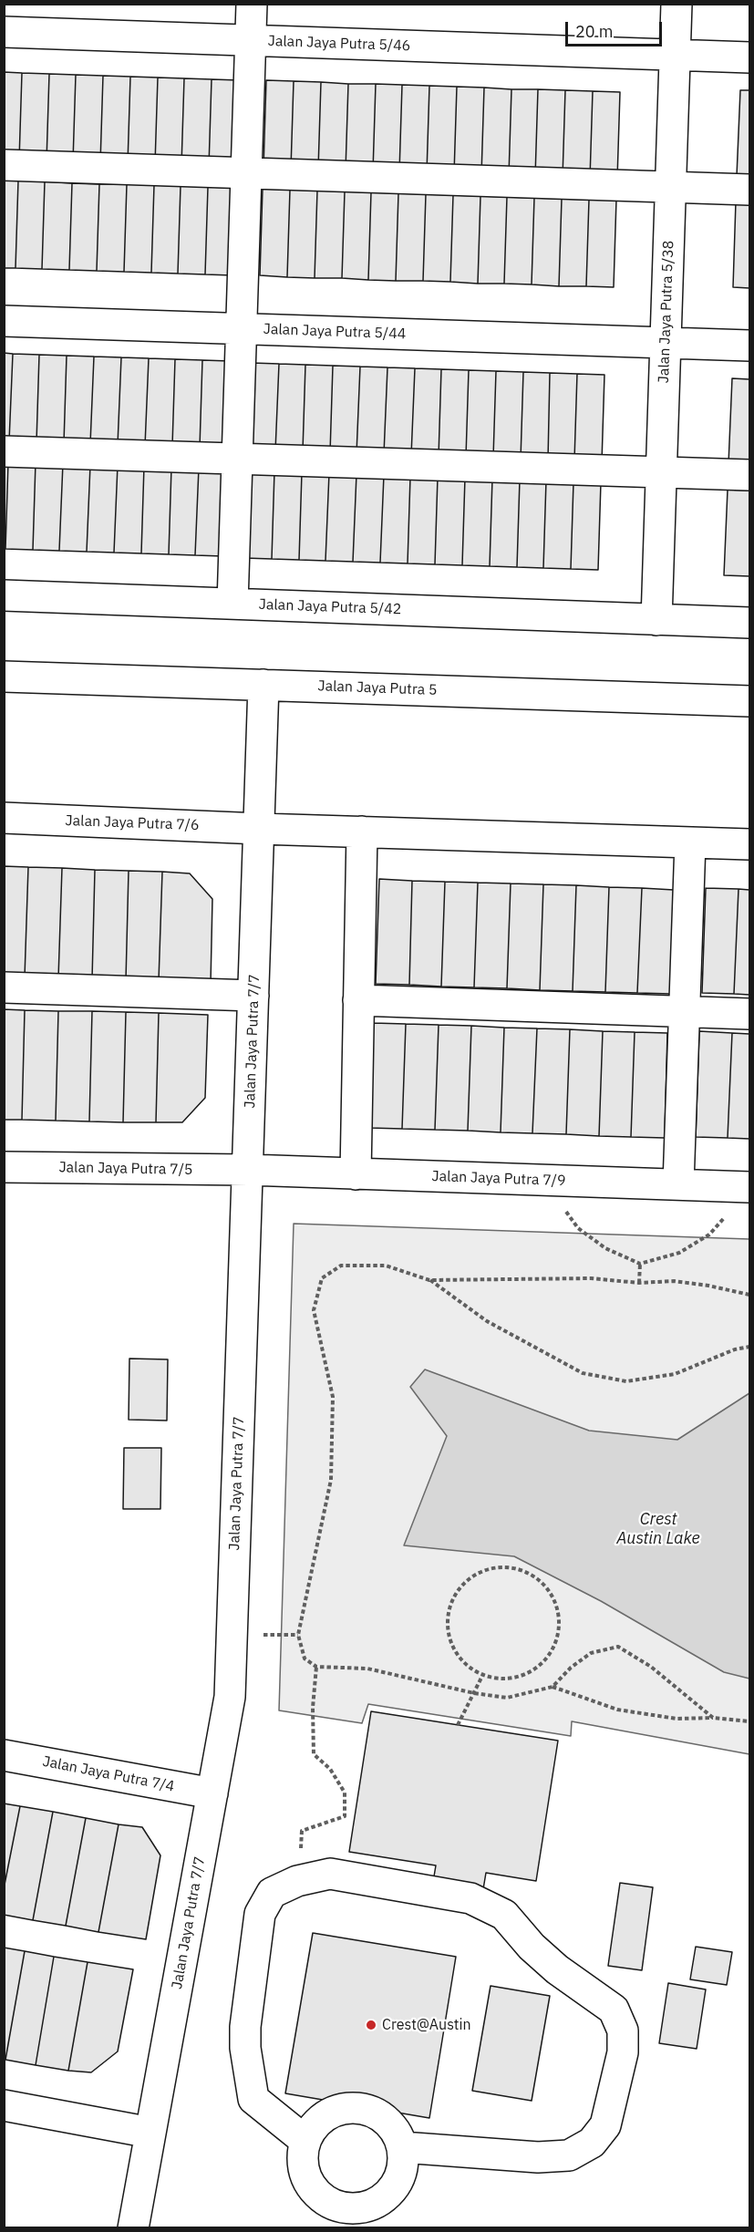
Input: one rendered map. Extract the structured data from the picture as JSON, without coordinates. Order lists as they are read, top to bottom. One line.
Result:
{"streets":{"street":["Jalan Jaya Putra 5/46","Jalan Jaya Putra 5/38","Jalan Jaya Putra 5/44","Jalan Jaya Putra 5/42","Jalan Jaya Putra 5","Jalan Jaya Putra 7/6","Jalan Jaya Putra 7/7","Jalan Jaya Putra 7/5","Jalan Jaya Putra 7/9","Jalan Jaya Putra 7/4"]},"crossings":[["Jalan Jaya Putra 5/46","Jalan Jaya Putra 5/38"],["Jalan Jaya Putra 5/38","Jalan Jaya Putra 5/44"],["Jalan Jaya Putra 5/38","Jalan Jaya Putra 5/42"],["Jalan Jaya Putra 5","Jalan Jaya Putra 7/7"],["Jalan Jaya Putra 7/6","Jalan Jaya Putra 7/7"],["Jalan Jaya Putra 7/7","Jalan Jaya Putra 7/5"],["Jalan Jaya Putra 7/7","Jalan Jaya Putra 7/9"],["Jalan Jaya Putra 7/7","Jalan Jaya Putra 7/4"],["Jalan Jaya Putra 7/5","Jalan Jaya Putra 7/9"]],"water":["Crest Austin Lake"],"places":["Crest@Austin"],"scale_bar":"20 m"}
